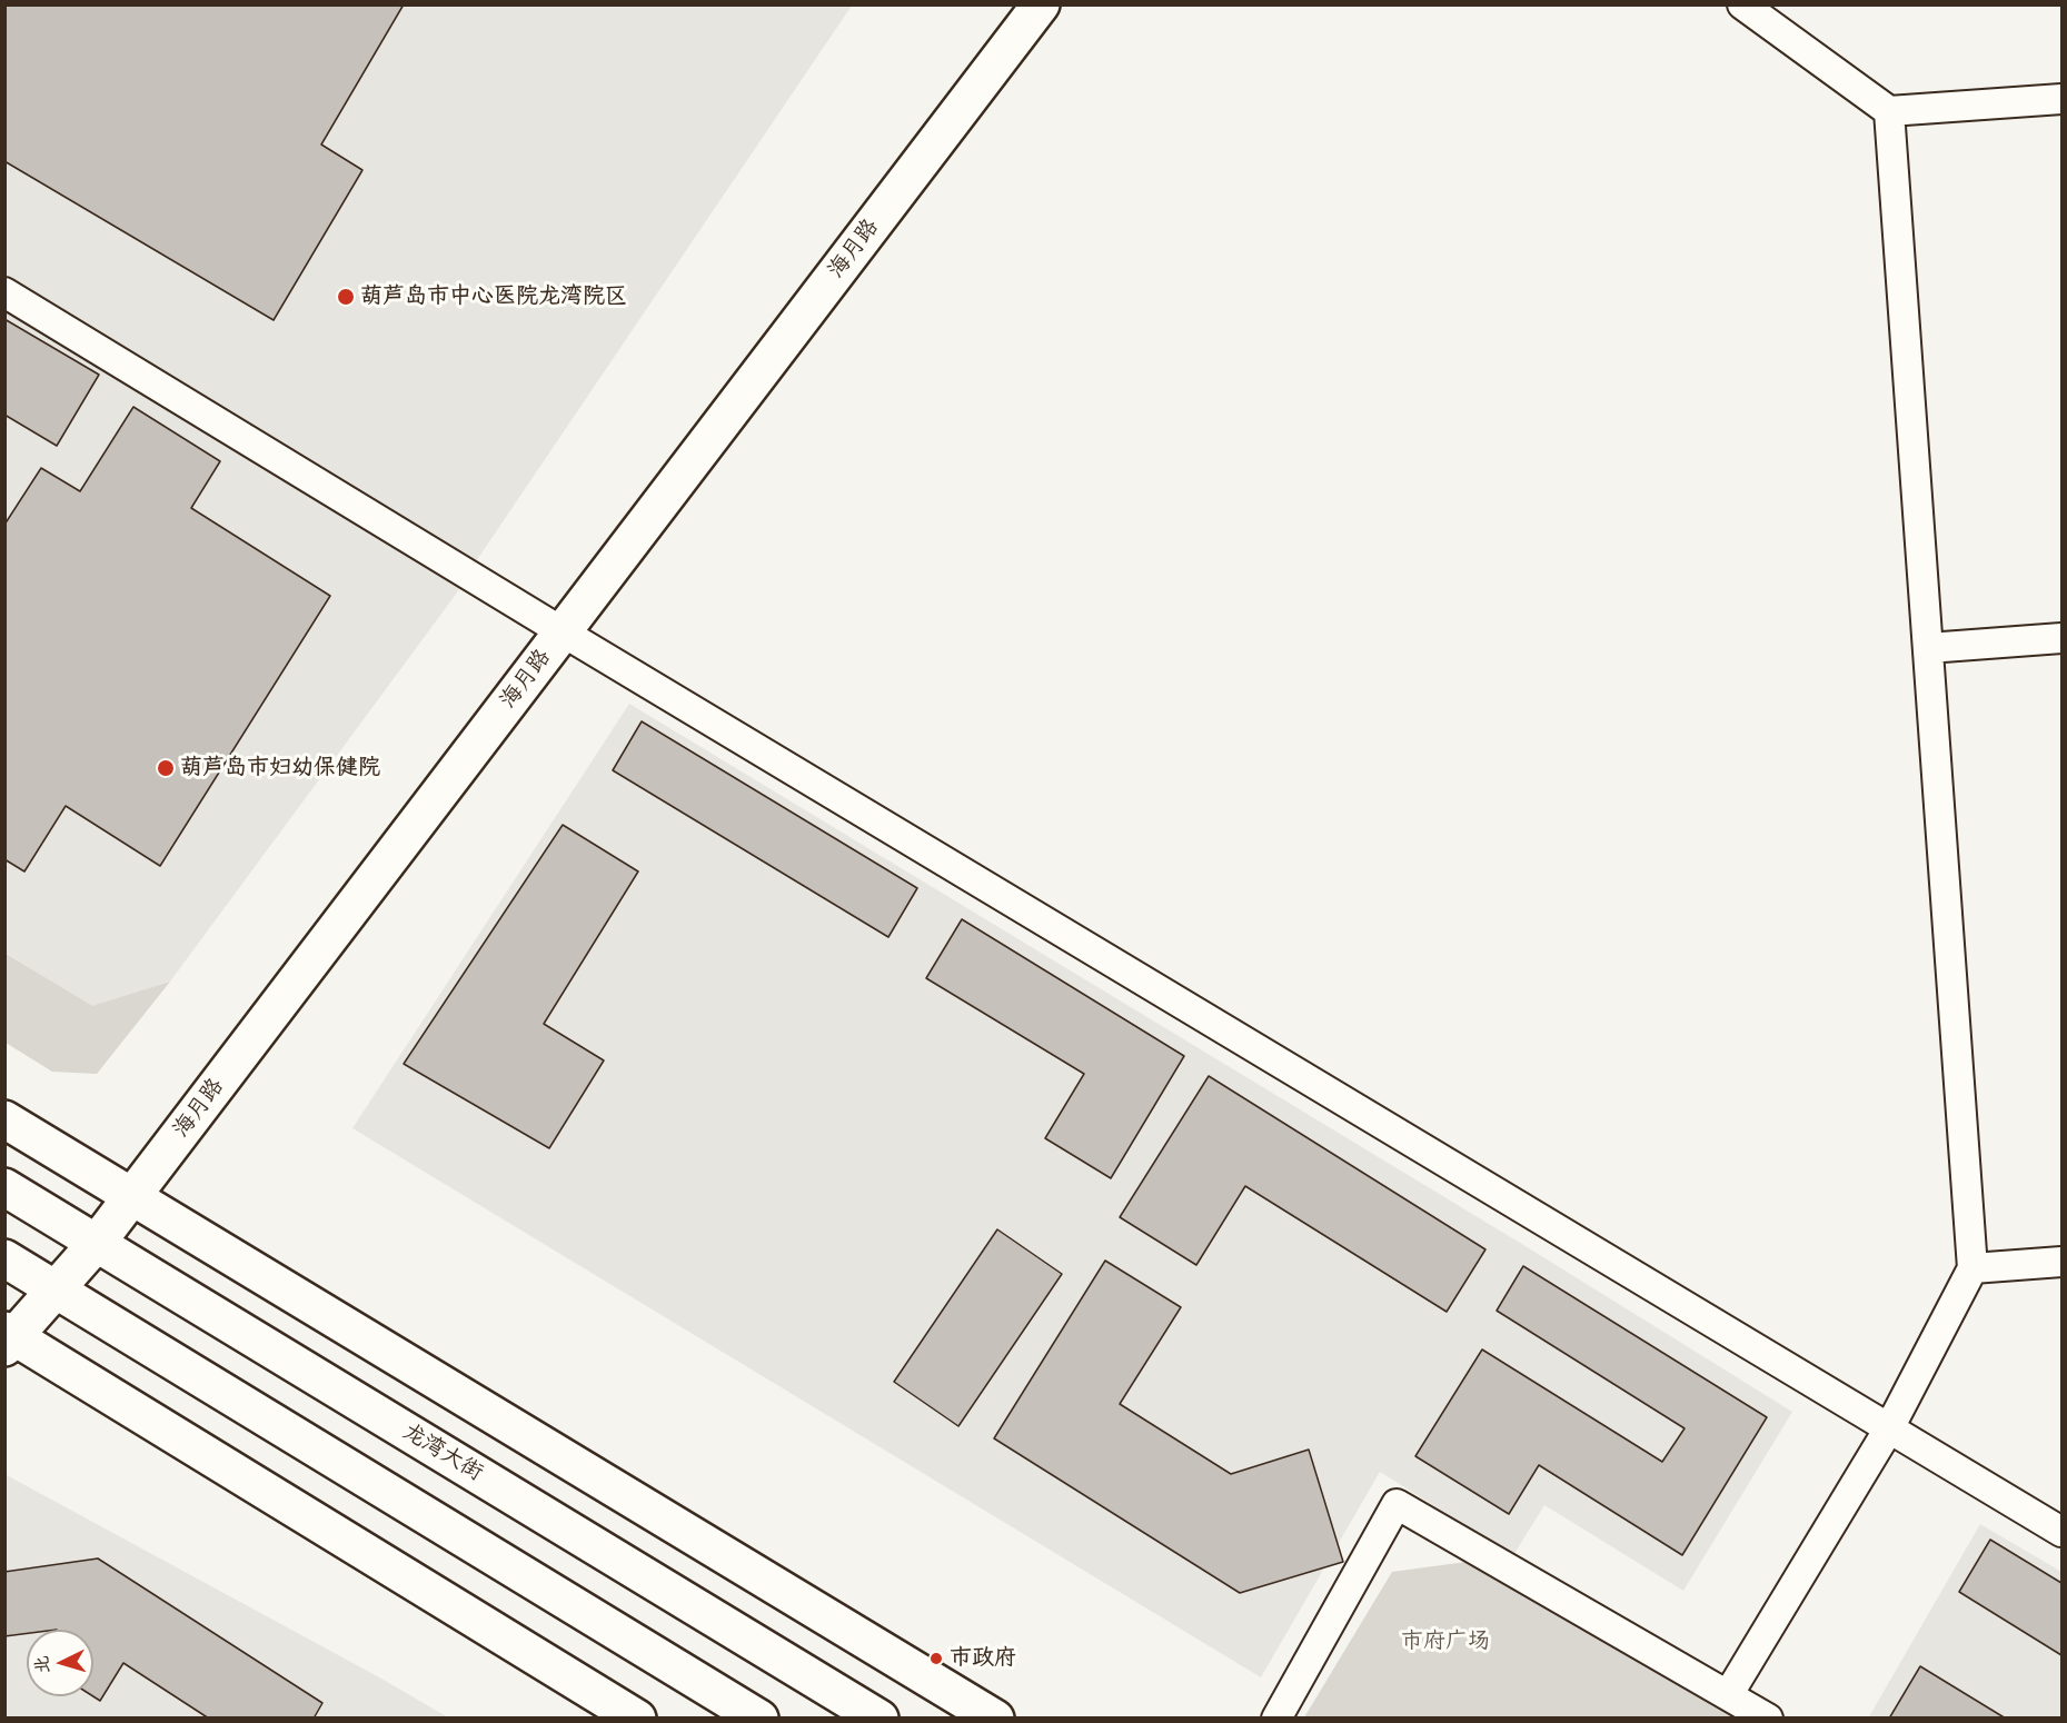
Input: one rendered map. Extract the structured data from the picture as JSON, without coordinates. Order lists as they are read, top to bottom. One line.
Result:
{"streets":{"main road":["海月路","龙湾大街"]},"crossings":[["海月路","龙湾大街"]],"parks":["市府广场"],"places":["葫芦岛市中心医院龙湾院区","葫芦岛市妇幼保健院","市政府"],"north":"left"}
